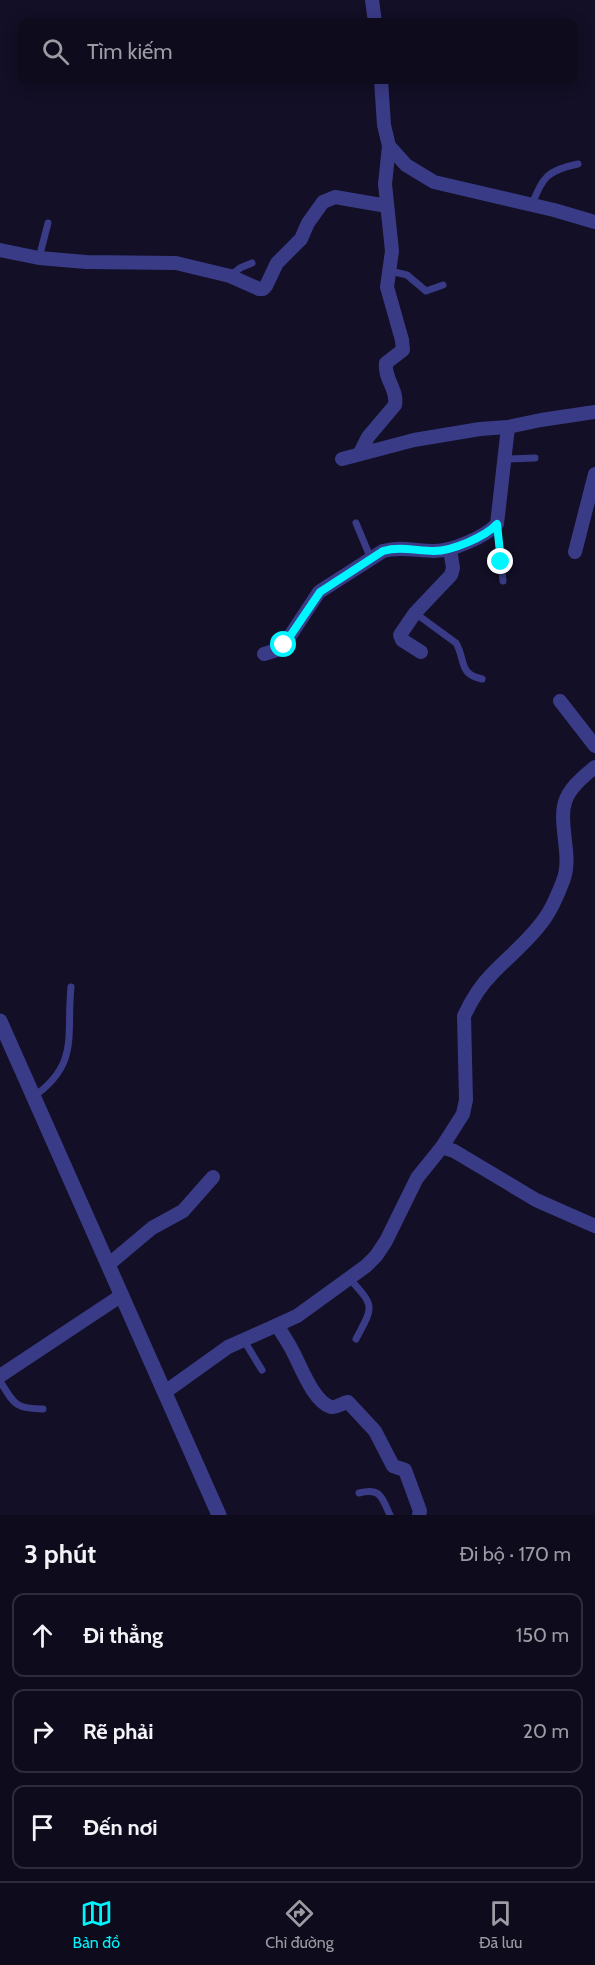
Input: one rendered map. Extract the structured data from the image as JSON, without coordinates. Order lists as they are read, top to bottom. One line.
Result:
{"page":{"search":"Tìm kiếm","heading":["3 phút","Đi bộ · 170 m"],"list":[["Đi thẳng","150 m"],["Rẽ phải","20 m"],"Đến nơi"],"nav":["Bản đồ","Chỉ đường","Đã lưu"]}}
